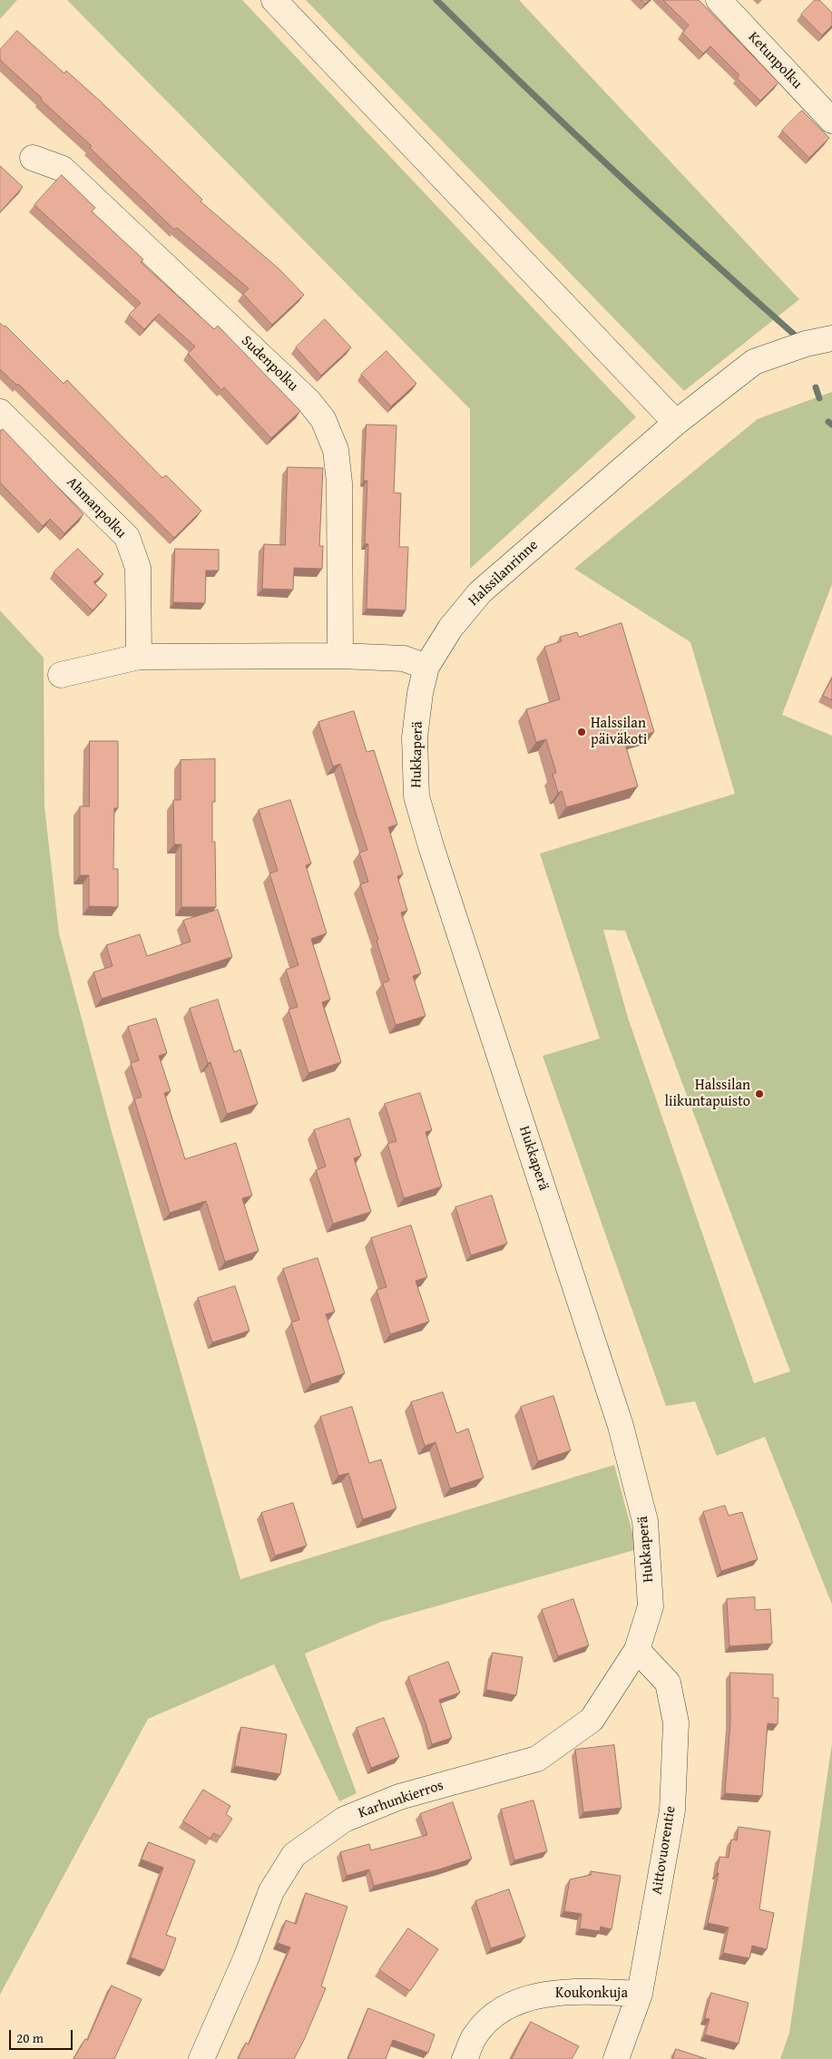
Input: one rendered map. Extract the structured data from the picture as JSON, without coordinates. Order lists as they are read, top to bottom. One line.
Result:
{"streets":{"street":["Ketunpolku","Sudenpolku","Ahmanpolku","Halssilanrinne","Hukkaperä","Karhunkierros","Aittovuorentie","Koukonkuja"]},"crossings":[["Halssilanrinne","Hukkaperä"],["Hukkaperä","Karhunkierros"],["Hukkaperä","Aittovuorentie"],["Karhunkierros","Aittovuorentie"],["Aittovuorentie","Koukonkuja"]],"places":["Halssilan päiväkoti","Halssilan liikuntapuisto"],"scale_bar":"20 m"}
